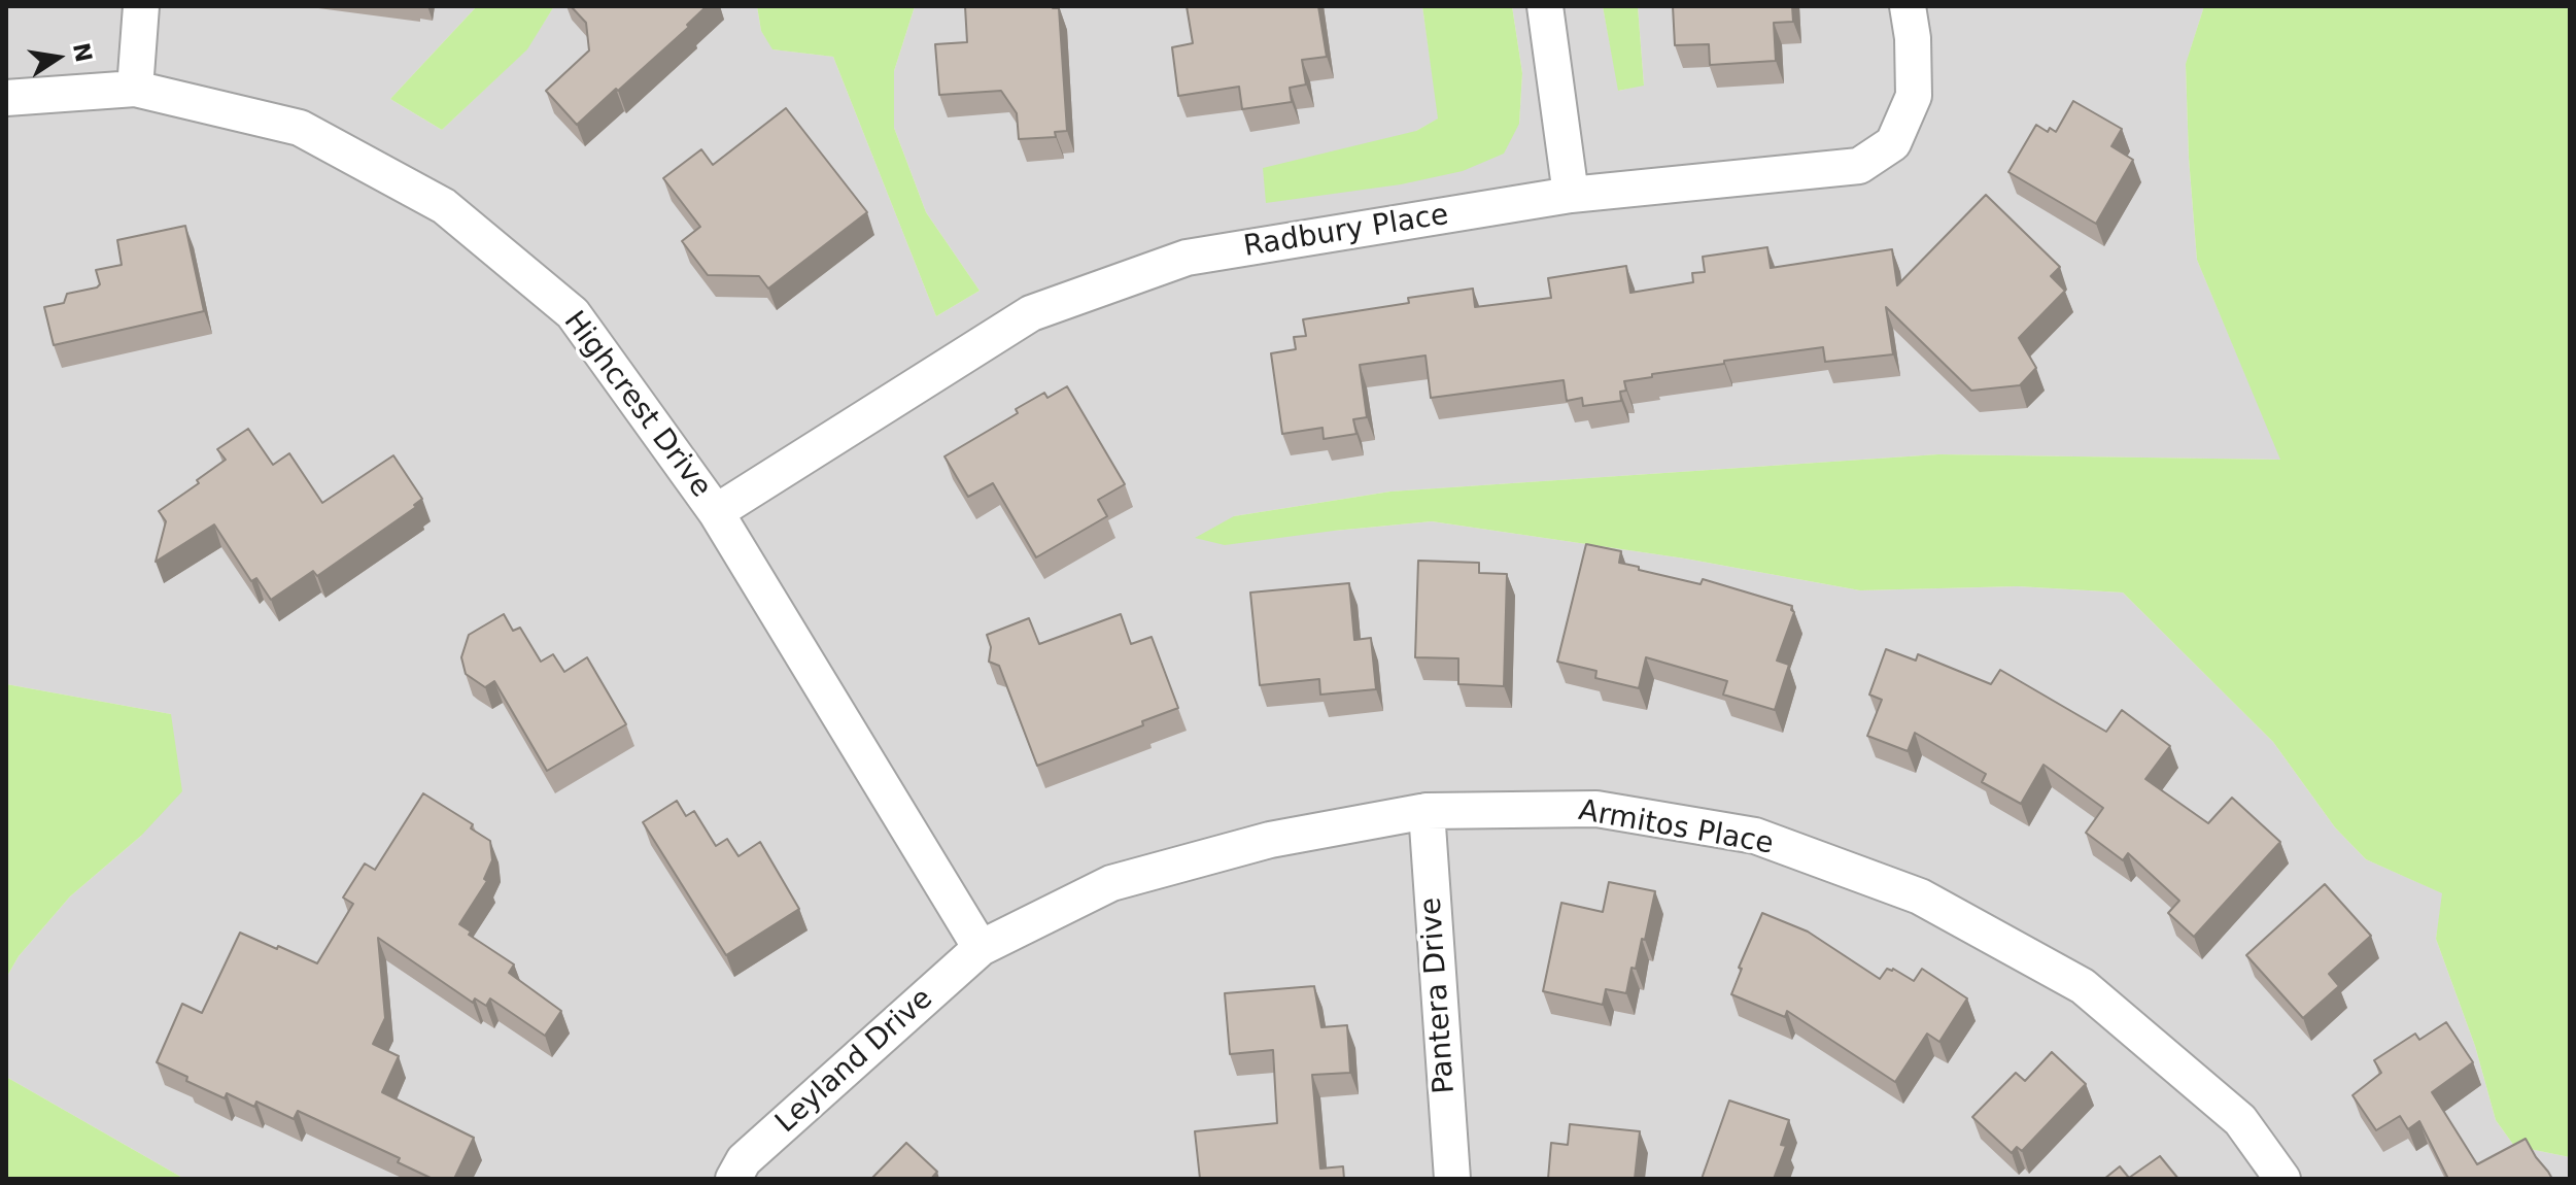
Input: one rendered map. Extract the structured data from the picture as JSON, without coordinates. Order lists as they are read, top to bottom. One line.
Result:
{"streets":{"street":["Radbury Place","Highcrest Drive","Armitos Place","Pantera Drive","Leyland Drive"]},"crossings":[["Radbury Place","Highcrest Drive"],["Highcrest Drive","Armitos Place"],["Highcrest Drive","Leyland Drive"],["Armitos Place","Pantera Drive"],["Armitos Place","Leyland Drive"]],"north":"right"}
